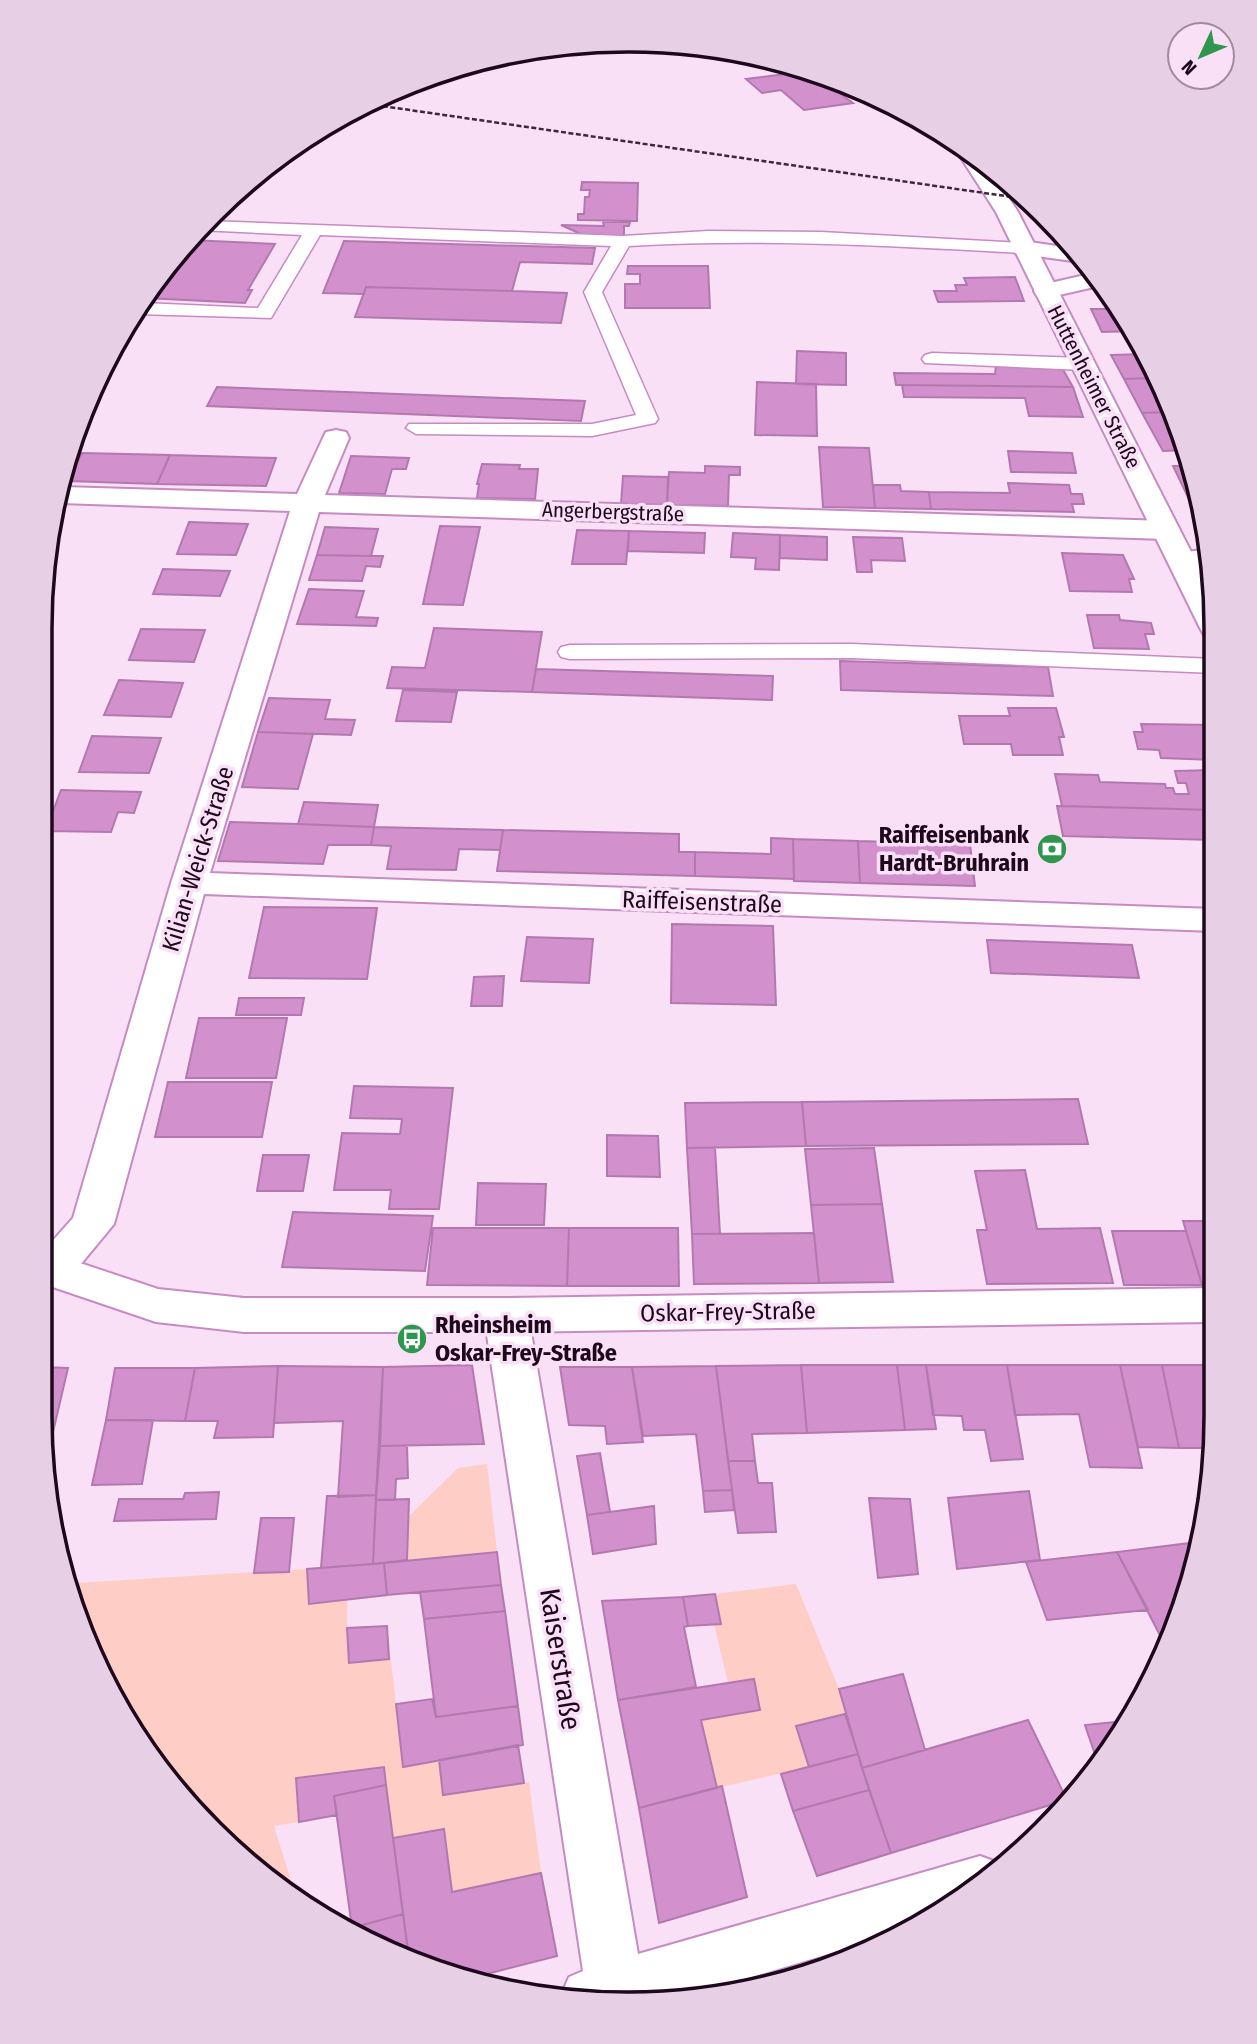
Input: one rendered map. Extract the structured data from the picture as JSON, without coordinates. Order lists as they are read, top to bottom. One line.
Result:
{"streets":{"street":["Huttenheimer Straße","Angerbergstraße","Kilian-Weick-Straße","Raiffeisenstraße","Oskar-Frey-Straße","Kaiserstraße"]},"crossings":[["Huttenheimer Straße","Angerbergstraße"],["Angerbergstraße","Kilian-Weick-Straße"],["Kilian-Weick-Straße","Raiffeisenstraße"],["Oskar-Frey-Straße","Kaiserstraße"]],"places":{"bank":["Raiffeisenbank Hardt-Bruhrain"],"bus stop":["Rheinsheim Oskar-Frey-Straße"]},"north":"bottom left"}
